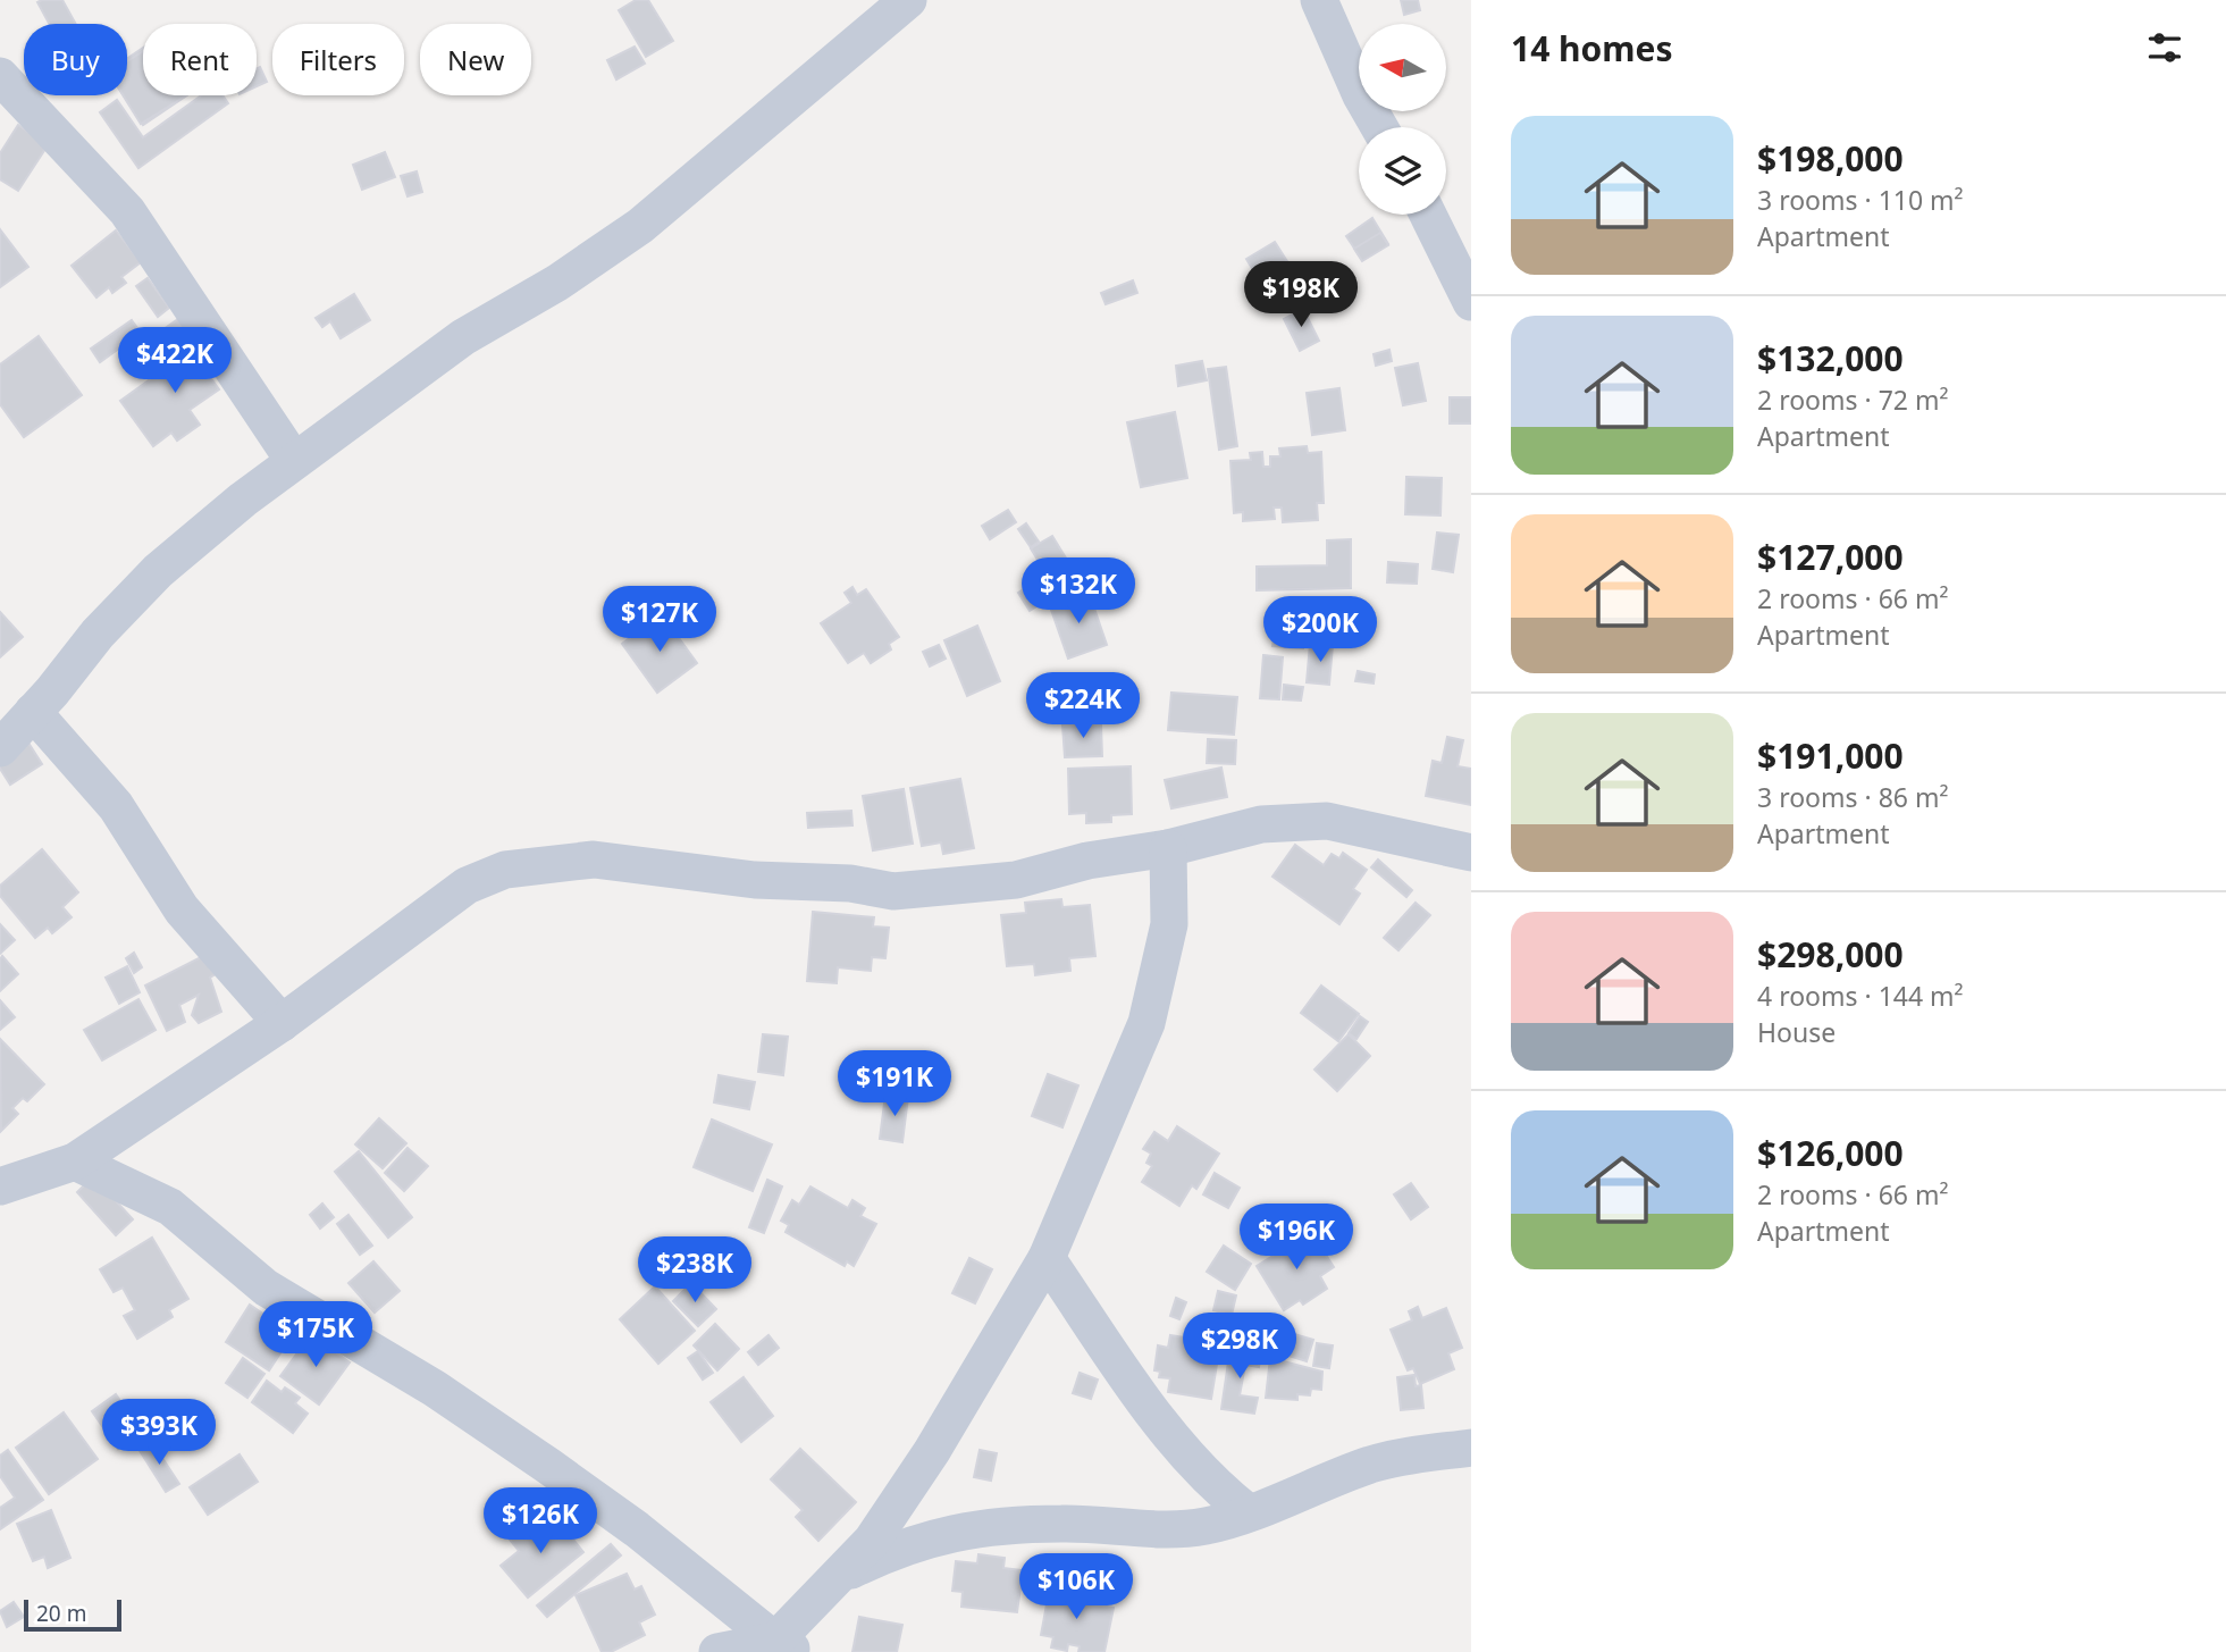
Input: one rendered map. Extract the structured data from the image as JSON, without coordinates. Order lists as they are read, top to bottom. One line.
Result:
{"scale_bar":"20 m","north":"left","page":{"heading":"14 homes","chip":["Buy","Rent","Filters","New"],"list":[{"name":"$198,000","note":"3 rooms · 110 m² · Apartment"},{"name":"$132,000","note":"2 rooms · 72 m² · Apartment"},{"name":"$127,000","note":"2 rooms · 66 m² · Apartment"},{"name":"$191,000","note":"3 rooms · 86 m² · Apartment"},{"name":"$298,000","note":"4 rooms · 144 m² · House"},{"name":"$126,000","note":"2 rooms · 66 m² · Apartment"}],"price":["$198K","$422K","$132K","$127K","$200K","$224K","$191K","$196K","$238K","$175K","$298K","$393K","$126K","$106K"],"scale":"20 m"}}
